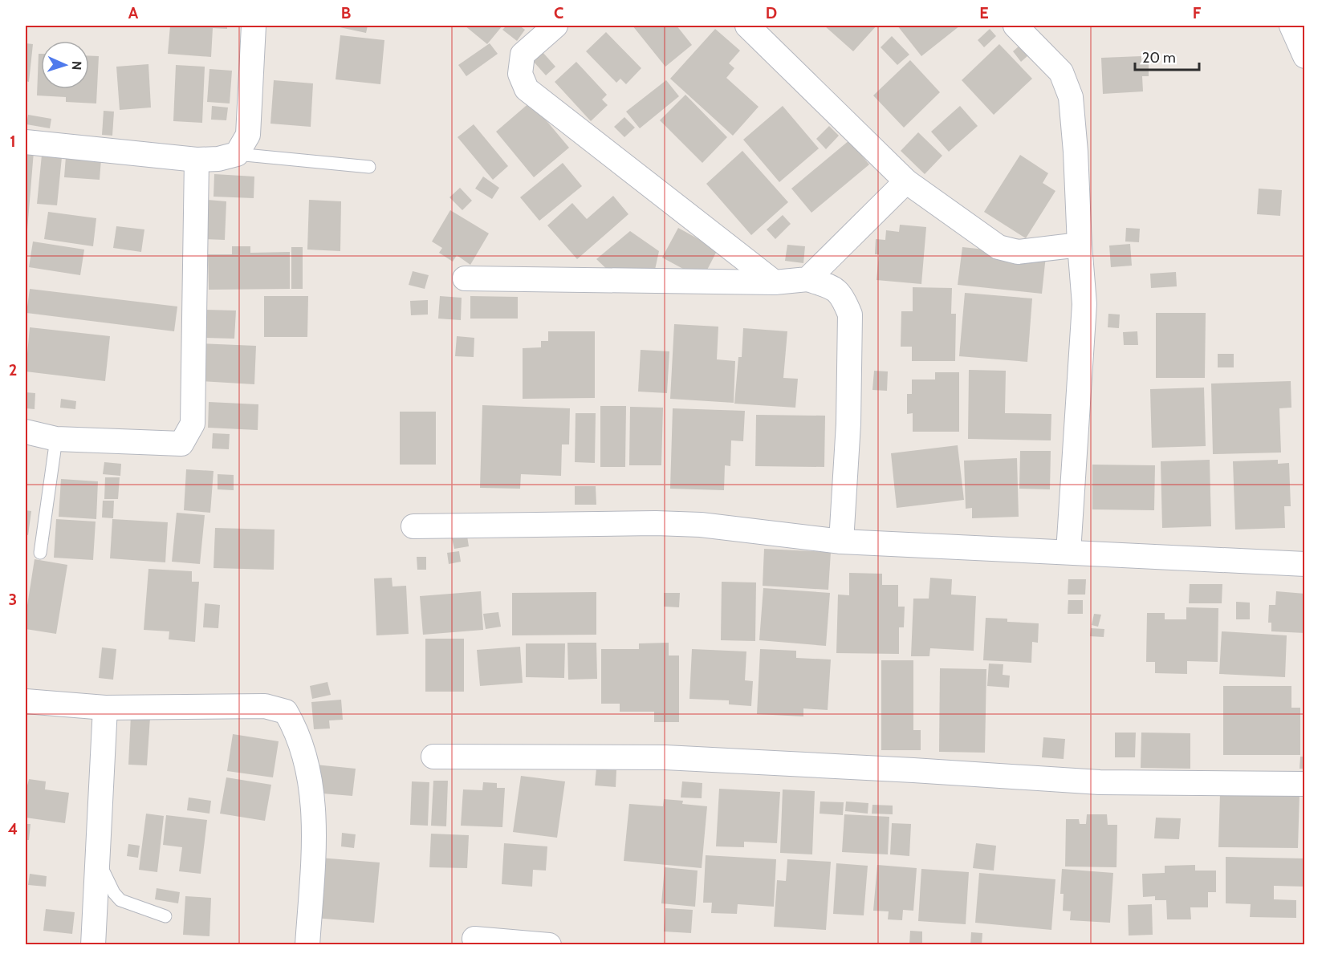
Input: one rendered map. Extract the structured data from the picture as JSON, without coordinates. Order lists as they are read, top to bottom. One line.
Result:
{"scale_bar":"20 m","north":"right","grid":{"columns":["A","B","C","D","E","F"],"rows":["1","2","3","4"]}}
